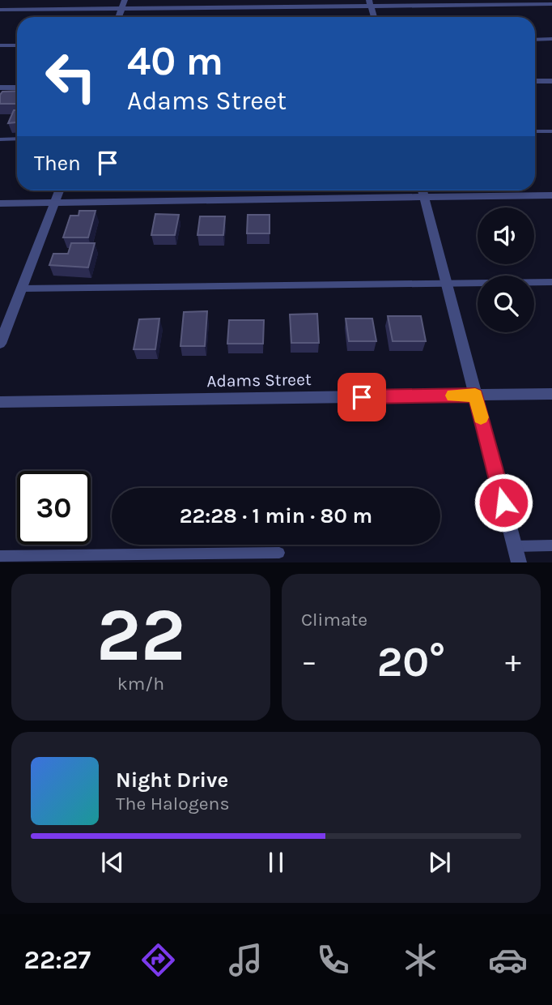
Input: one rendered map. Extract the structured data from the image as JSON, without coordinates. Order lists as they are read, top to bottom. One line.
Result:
{"streets":{"street":["Adams Street"]},"page":{"turn":["40 m","Adams Street"],"then":"Then","limit":"30","trip":"22:28 · 1 min · 80 m","tile":[["22","km/h"],"Climate"],"heat":["−","20°","+"],"song":["Night Drive","The Halogens"],"tabs":"22:27"}}
